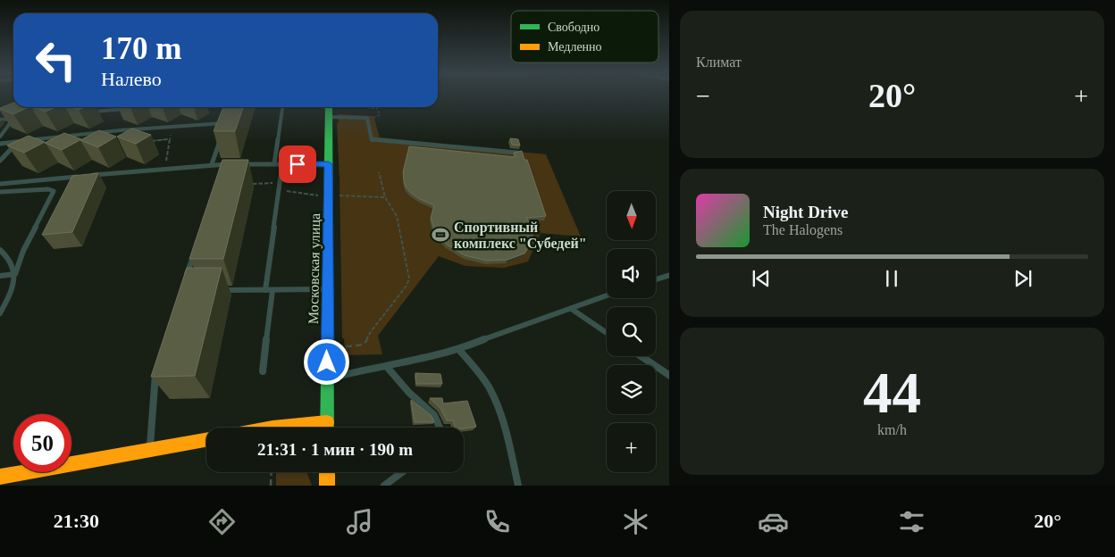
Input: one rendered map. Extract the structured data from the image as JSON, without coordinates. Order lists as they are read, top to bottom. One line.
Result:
{"streets":{"main road":["Московская улица"]},"places":{"sports":["Спортивный комплекс \"Субедей\""]},"legend":["Свободно","Медленно"],"north":"bottom","page":{"tile":["Климат",["44","km/h"]],"turn":["170 m","Налево"],"heat":["−","20°","+"],"map_buttons":"+","song":["Night Drive","The Halogens"],"limit":"50","trip":"21:31 · 1 мин · 190 m","tabs":["21:30","20°"]}}
